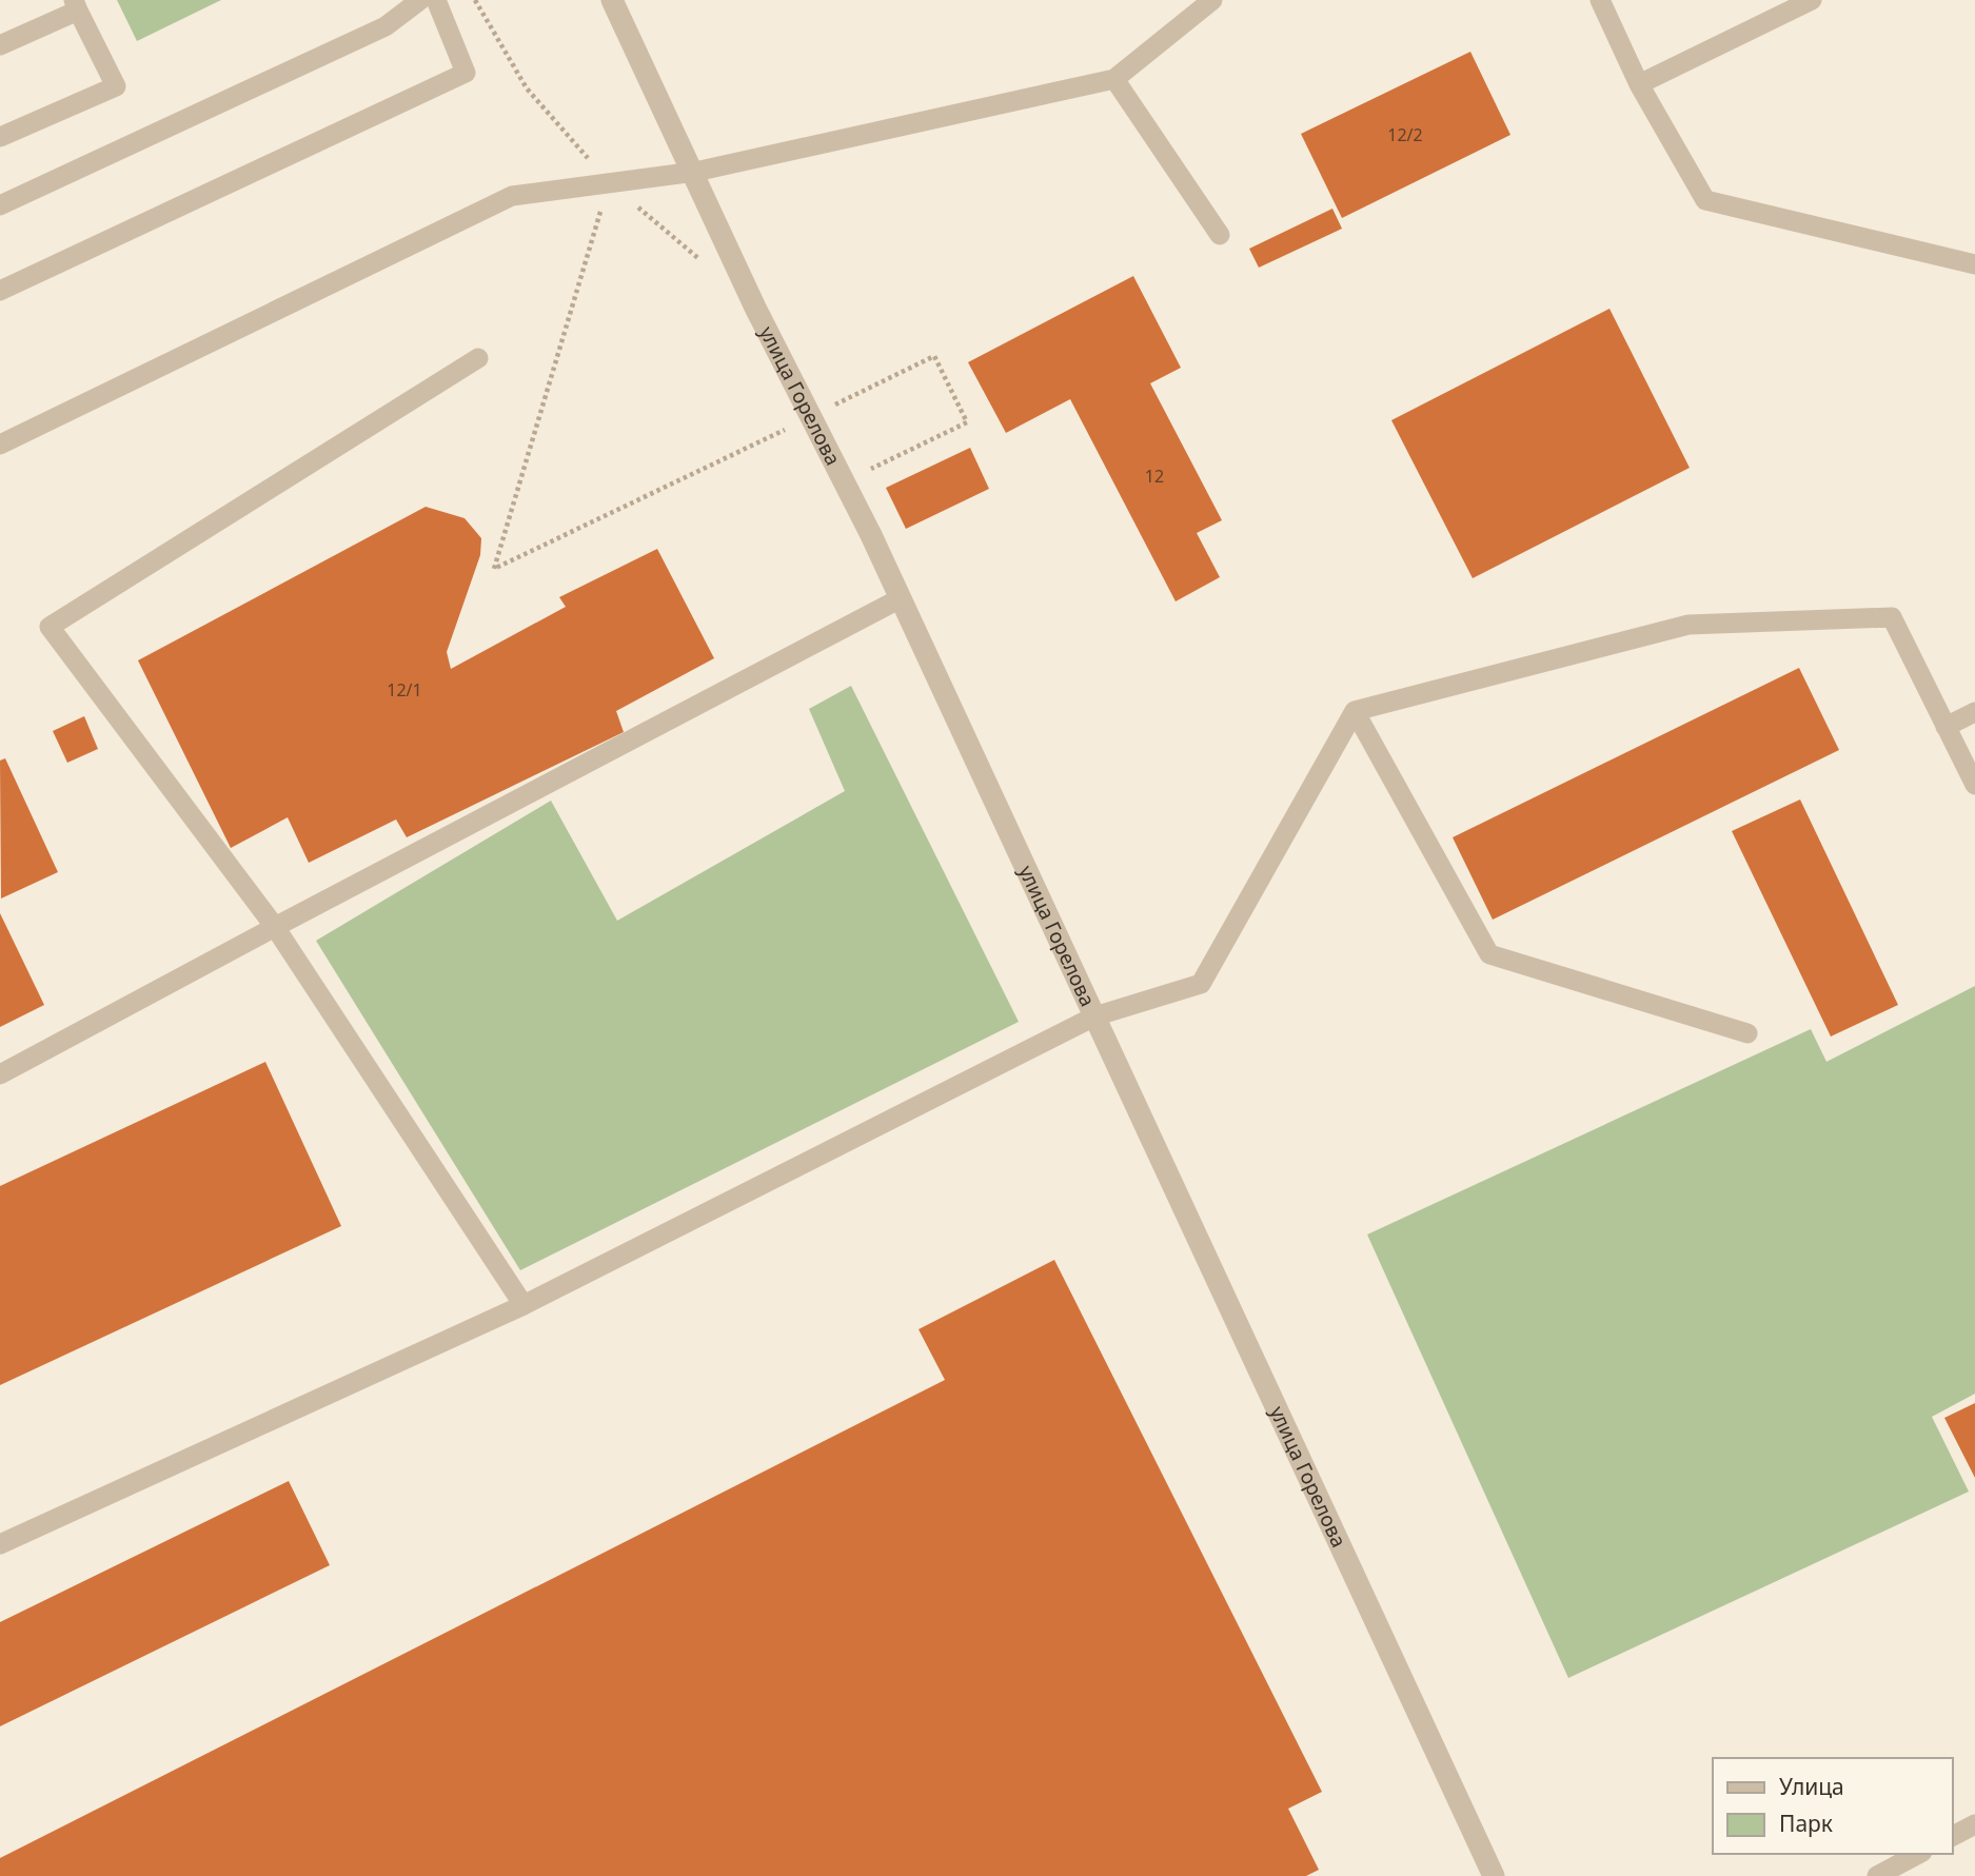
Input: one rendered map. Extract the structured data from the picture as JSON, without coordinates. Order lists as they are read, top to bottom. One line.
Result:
{"streets":{"street":["улица Горелова"]},"house_numbers":["12/2","12","12/1"],"legend":["Улица","Парк"]}
